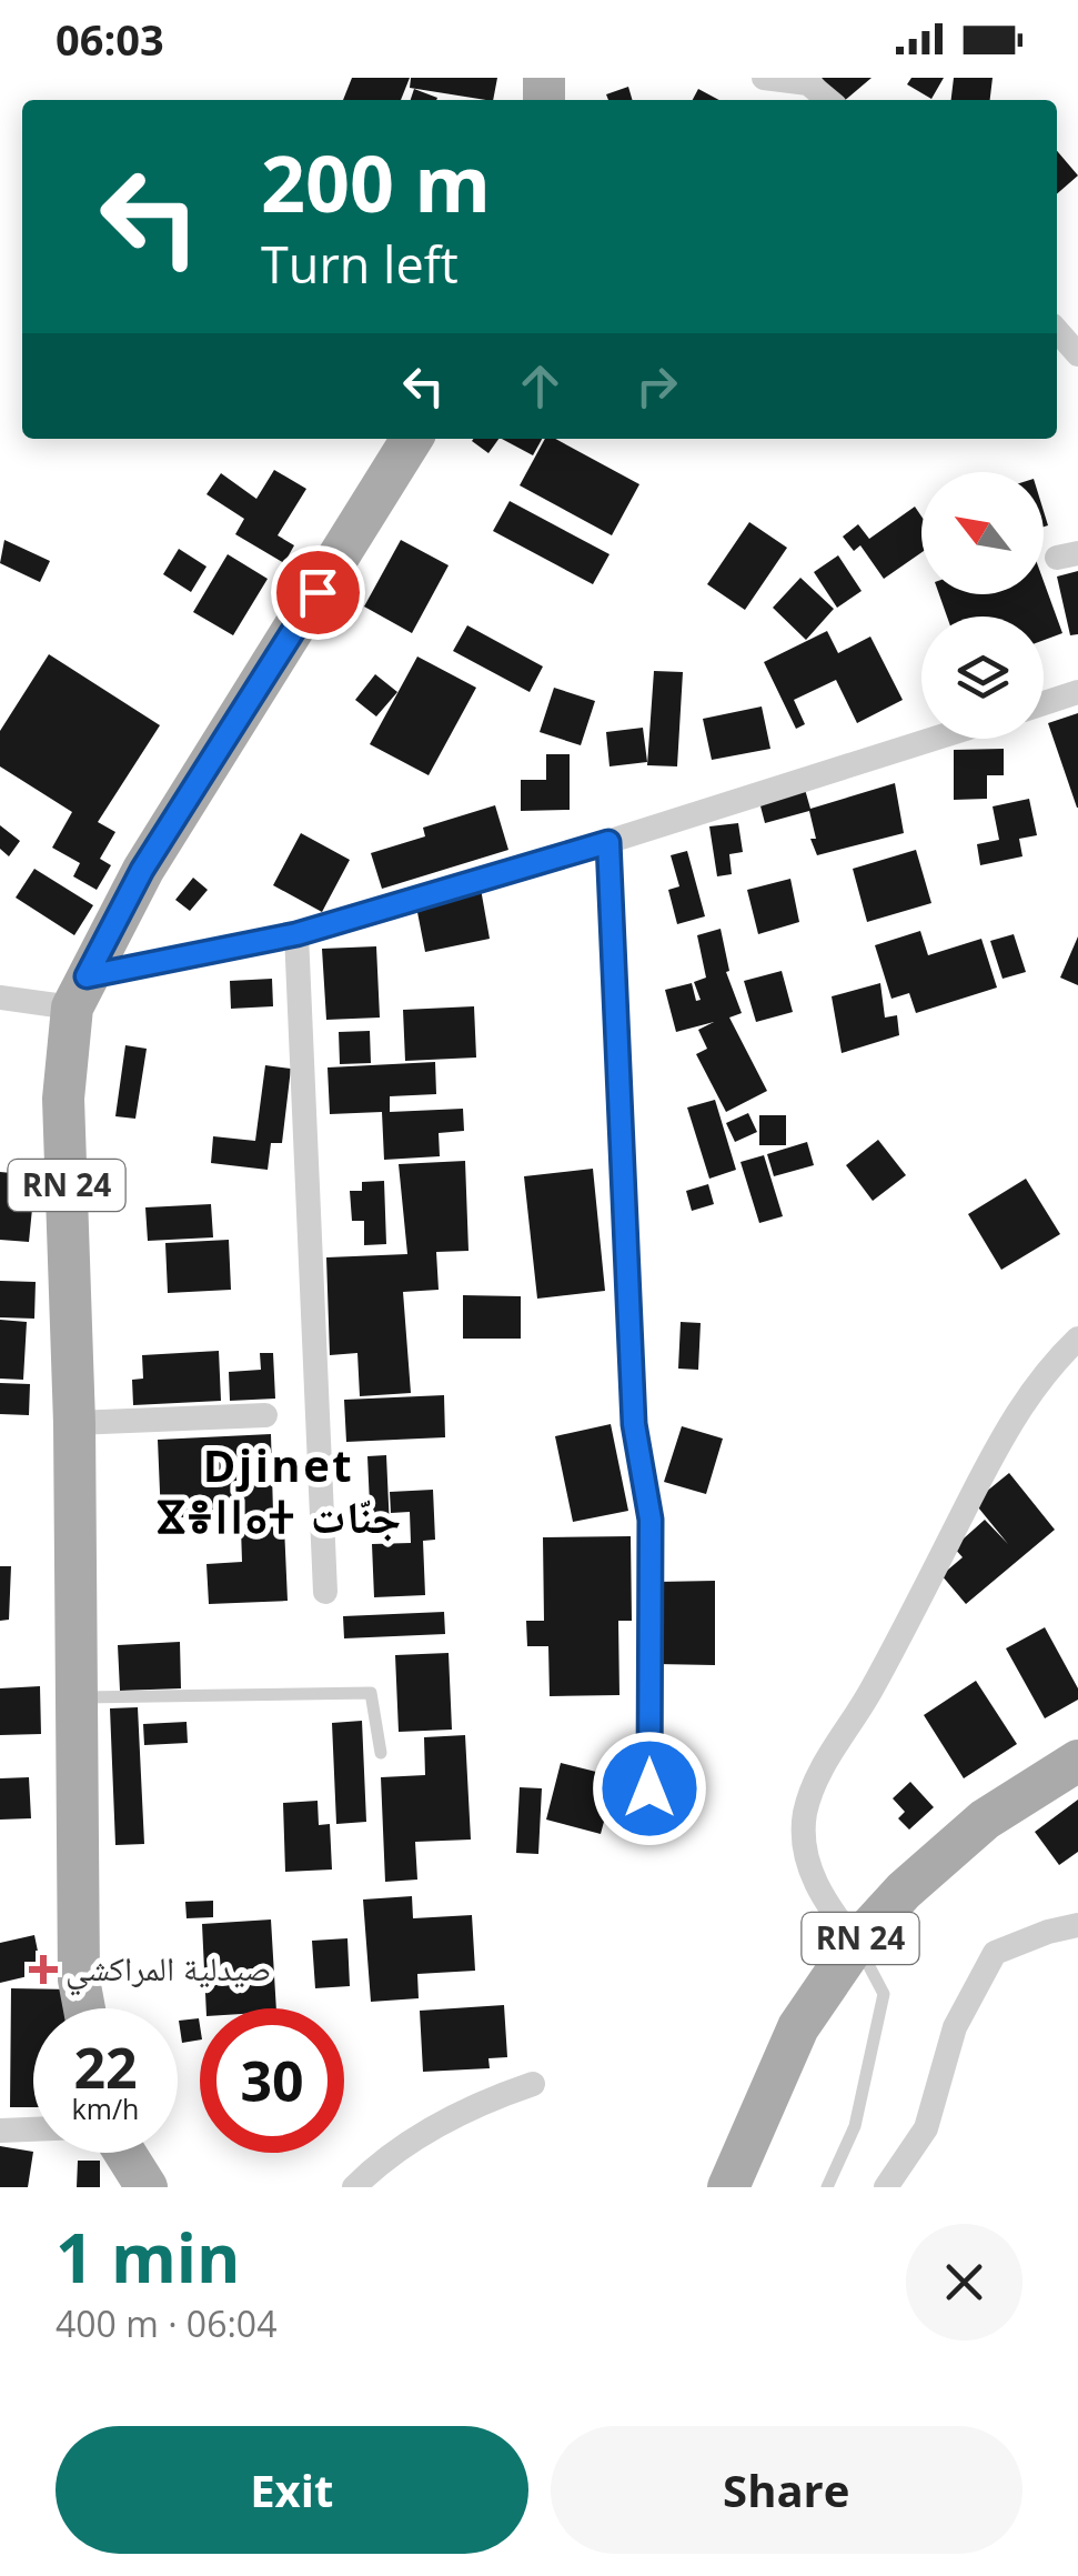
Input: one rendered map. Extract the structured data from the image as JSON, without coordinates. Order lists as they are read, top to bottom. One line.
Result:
{"streets":{"main road":["RN 24"]},"districts":["Djinet ⴵⴻⵏⵏⴰⵜ جنّات"],"places":{"health":["صيدلية المراكشي"]},"north":"top left","page":{"status":"06:03","turn":["200 m","Turn left"],"speed":"22 km/h","limit":"30","heading":["1 min","400 m · 06:04"],"buttons":["Exit","Share"]}}
